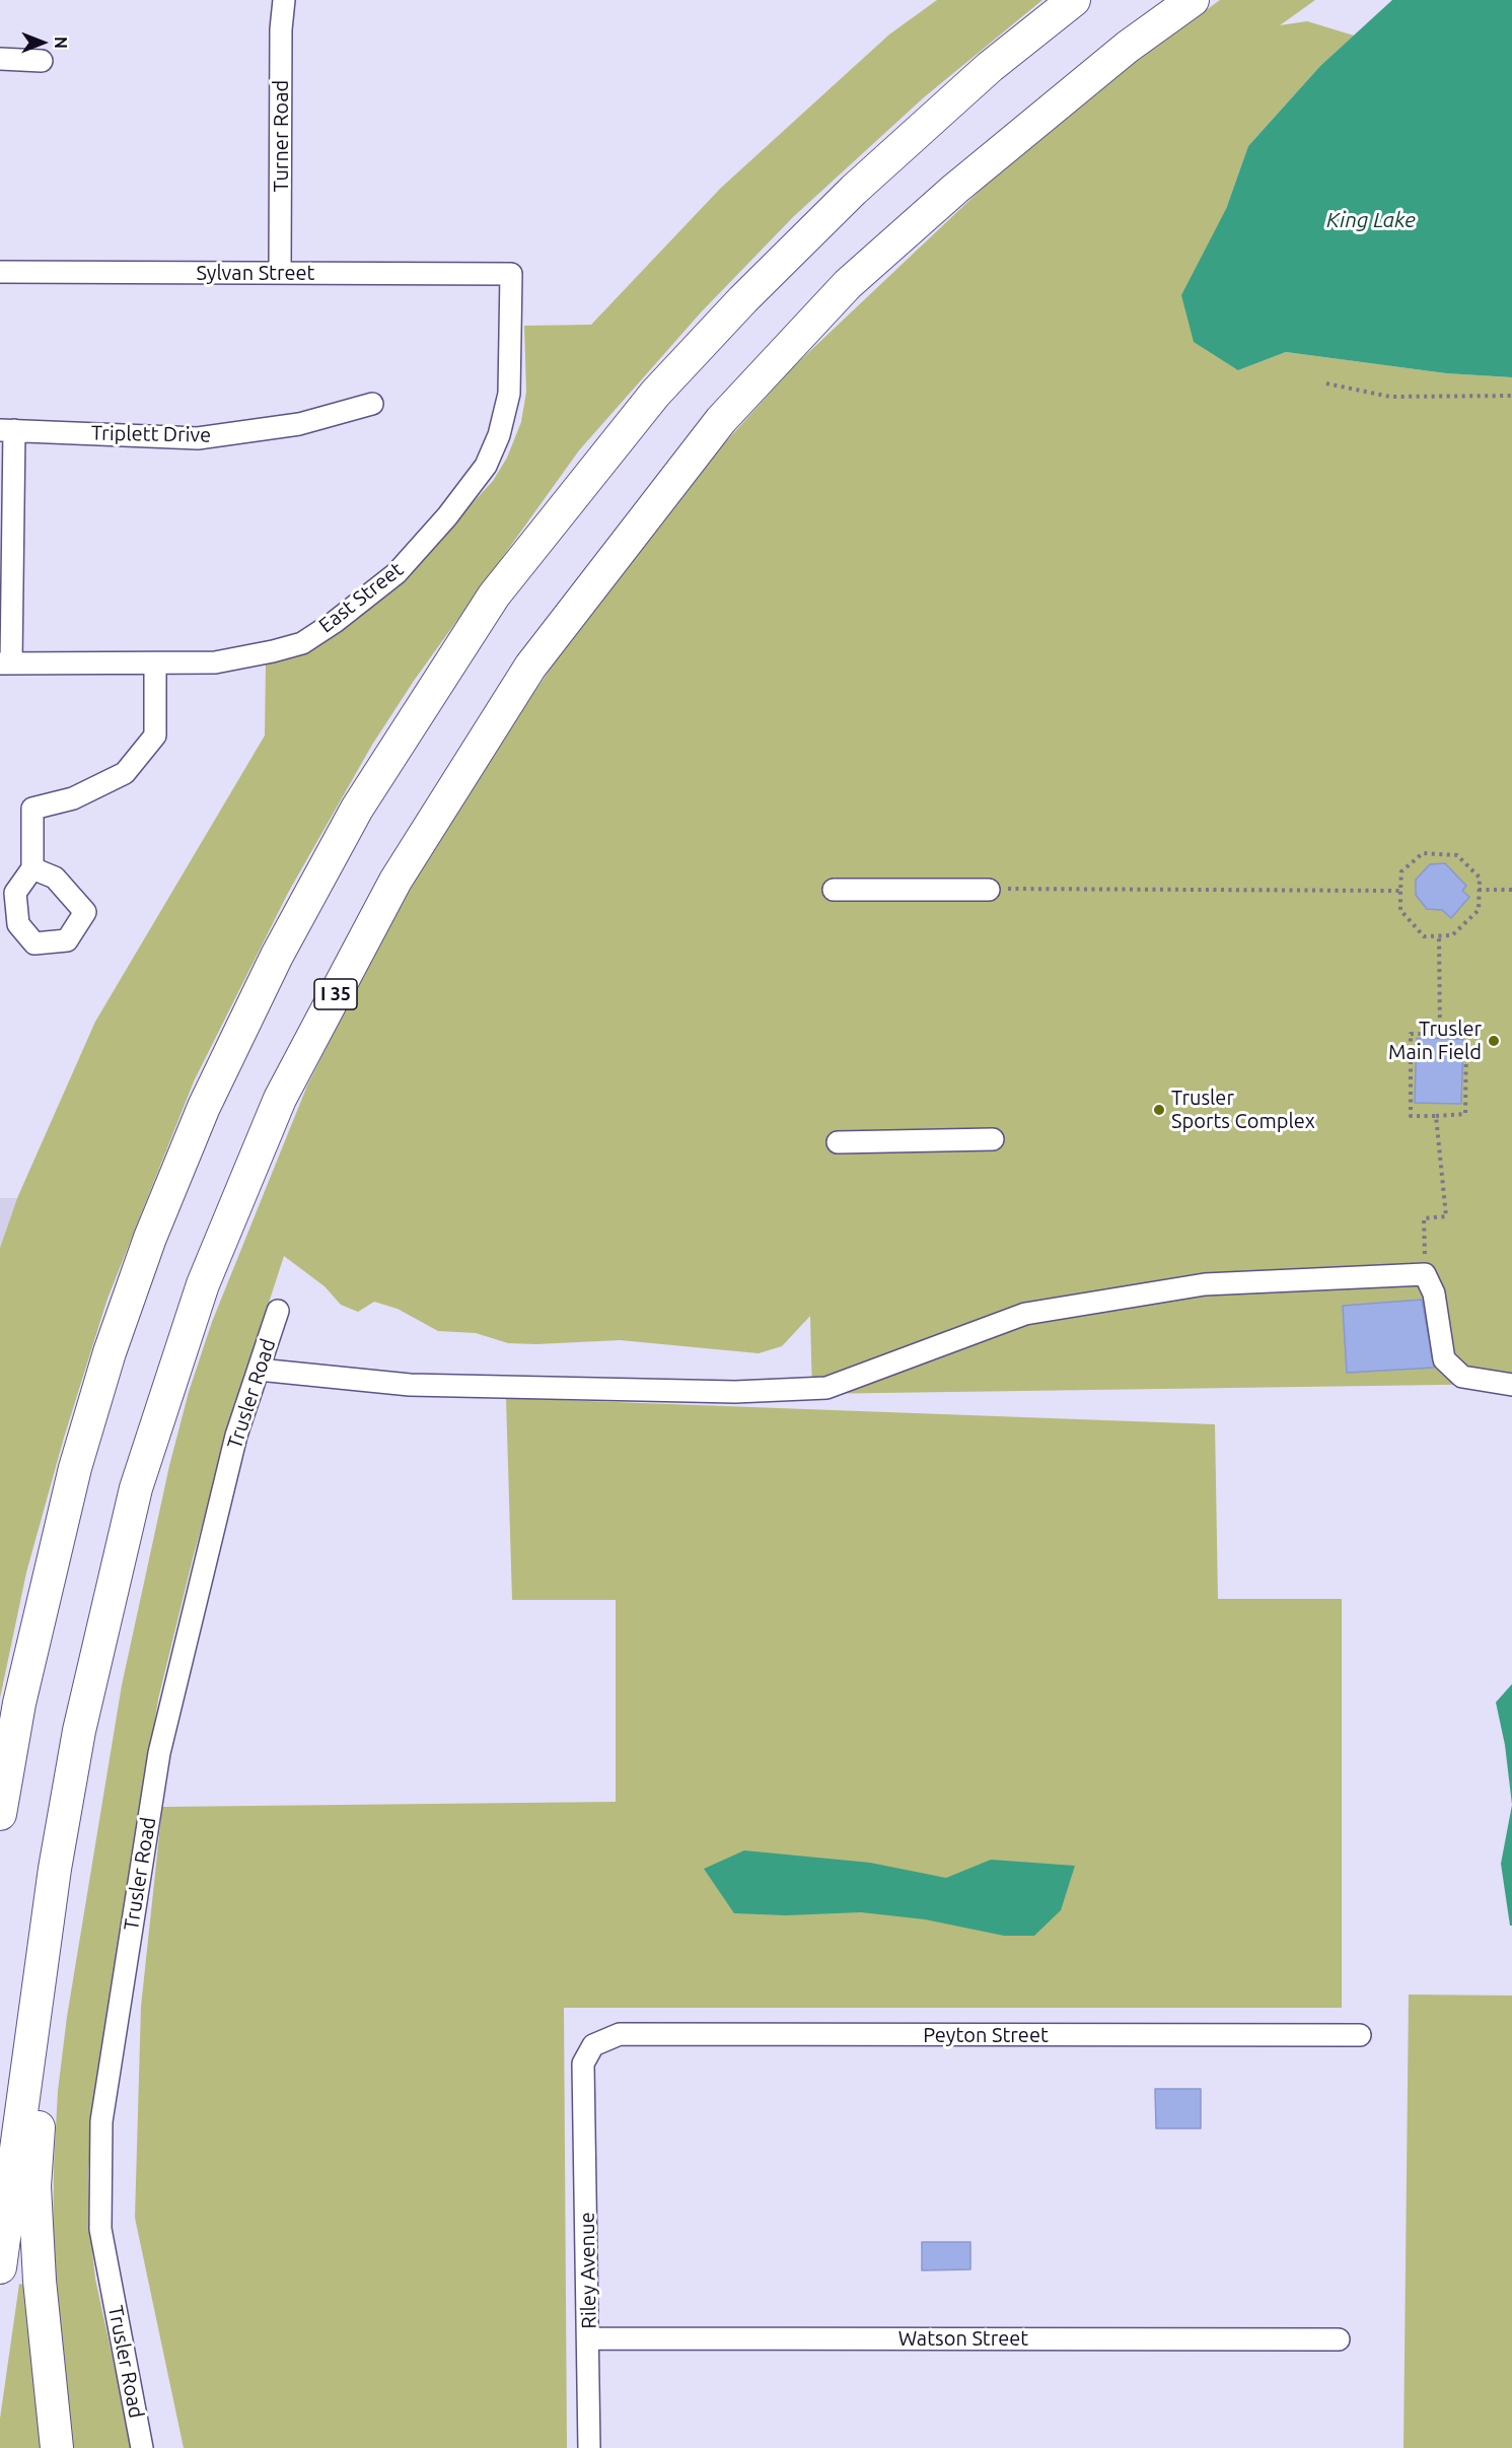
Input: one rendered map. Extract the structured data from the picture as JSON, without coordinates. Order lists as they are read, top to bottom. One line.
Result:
{"streets":{"highway":["I 35"],"street":["Turner Road","Sylvan Street","Triplett Drive","East Street","Trusler Road","Peyton Street","Riley Avenue","Watson Street"]},"crossings":[["Turner Road","Sylvan Street"],["Sylvan Street","East Street"],["Peyton Street","Riley Avenue"],["Riley Avenue","Watson Street"]],"water":["King Lake"],"places":["Trusler Main Field","Trusler Sports Complex"],"north":"right"}
